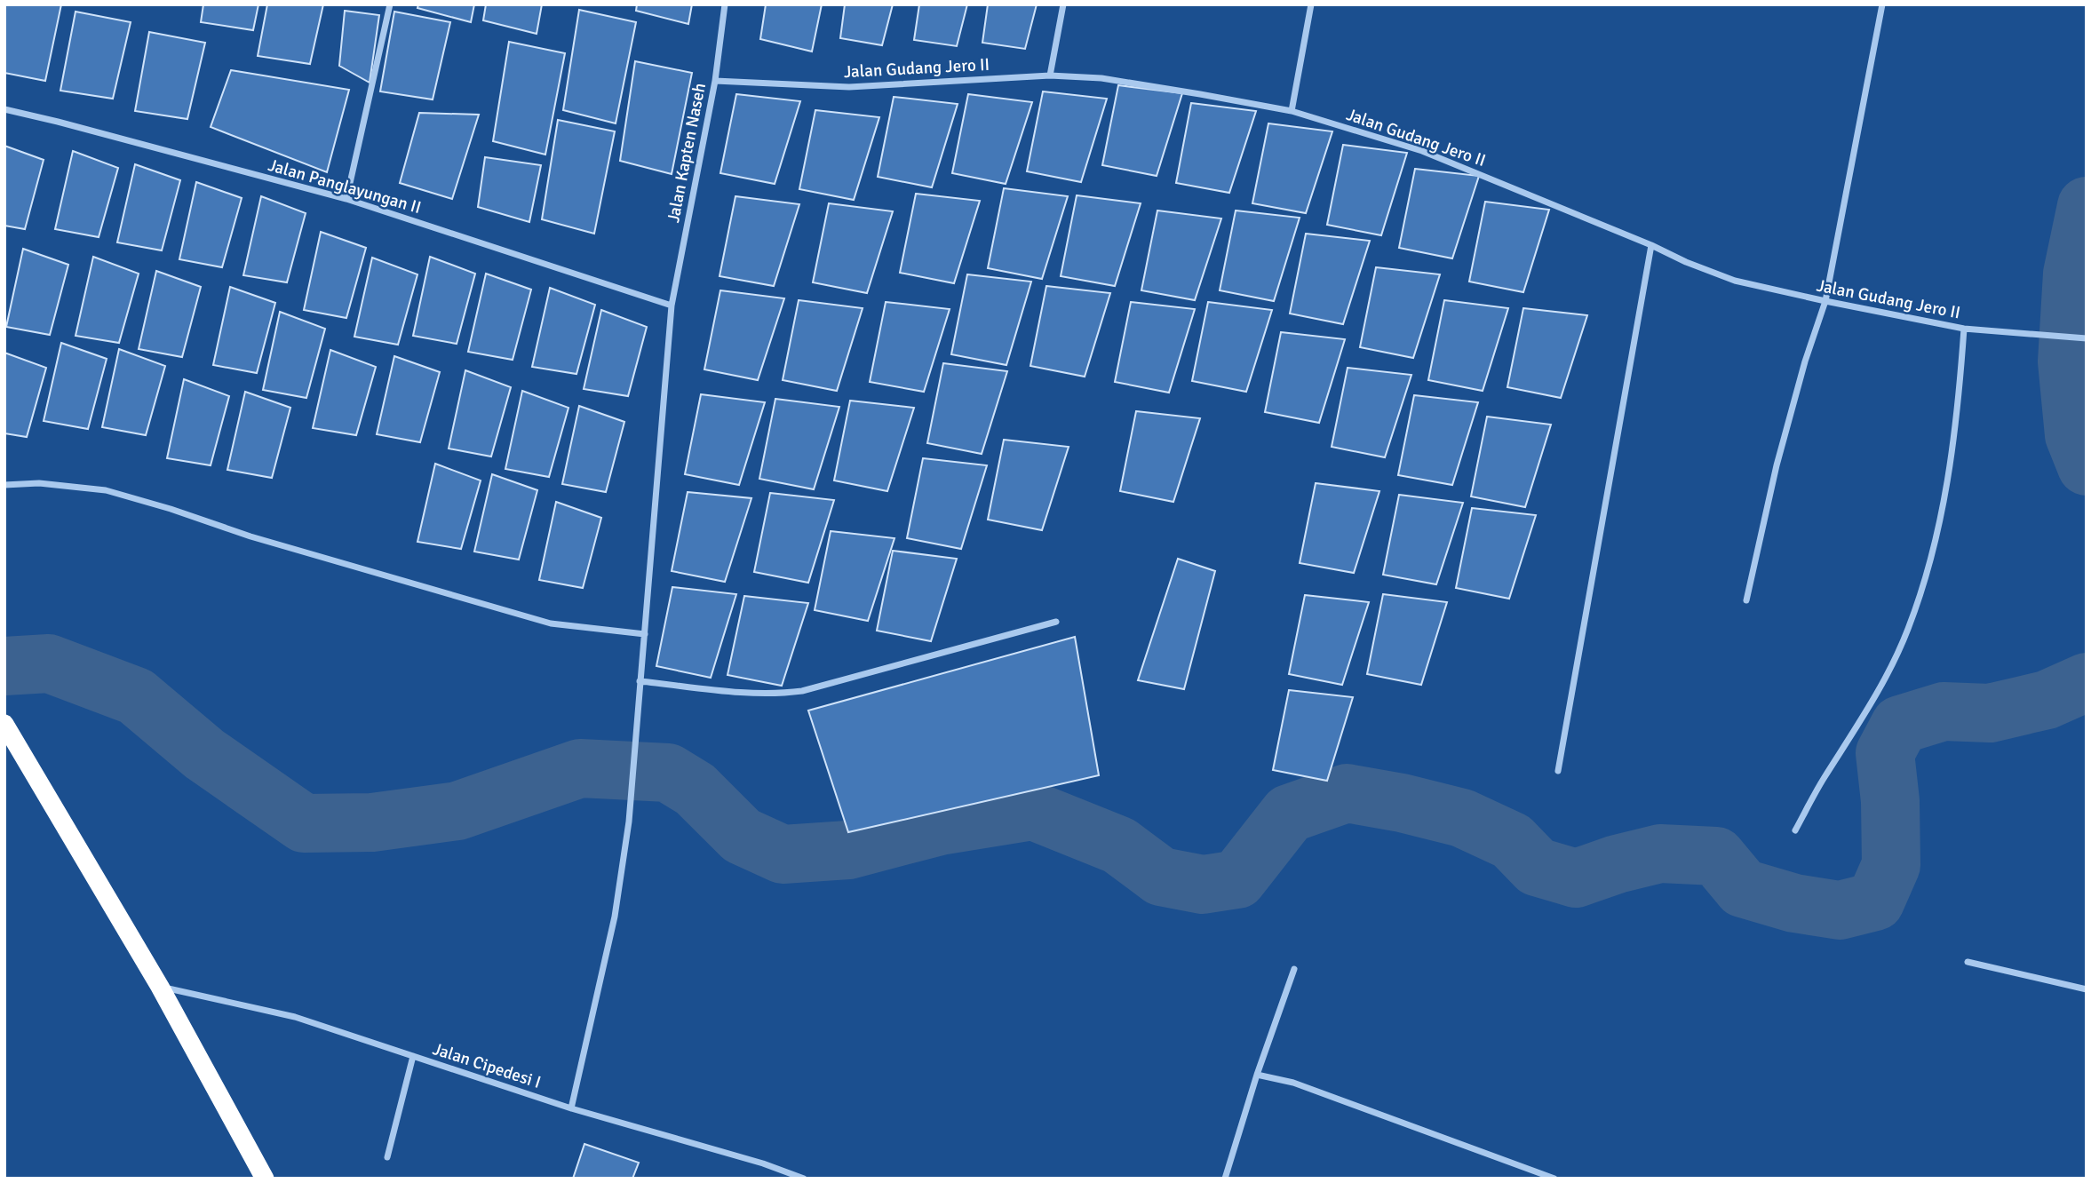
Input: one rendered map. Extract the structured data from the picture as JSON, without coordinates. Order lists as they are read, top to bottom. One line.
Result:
{"streets":{"street":["Jalan Gudang Jero II","Jalan Kapten Naseh","Jalan Panglayungan II","Jalan Cipedesi I"]},"crossings":[["Jalan Gudang Jero II","Jalan Kapten Naseh"],["Jalan Kapten Naseh","Jalan Panglayungan II"],["Jalan Kapten Naseh","Jalan Cipedesi I"]]}
